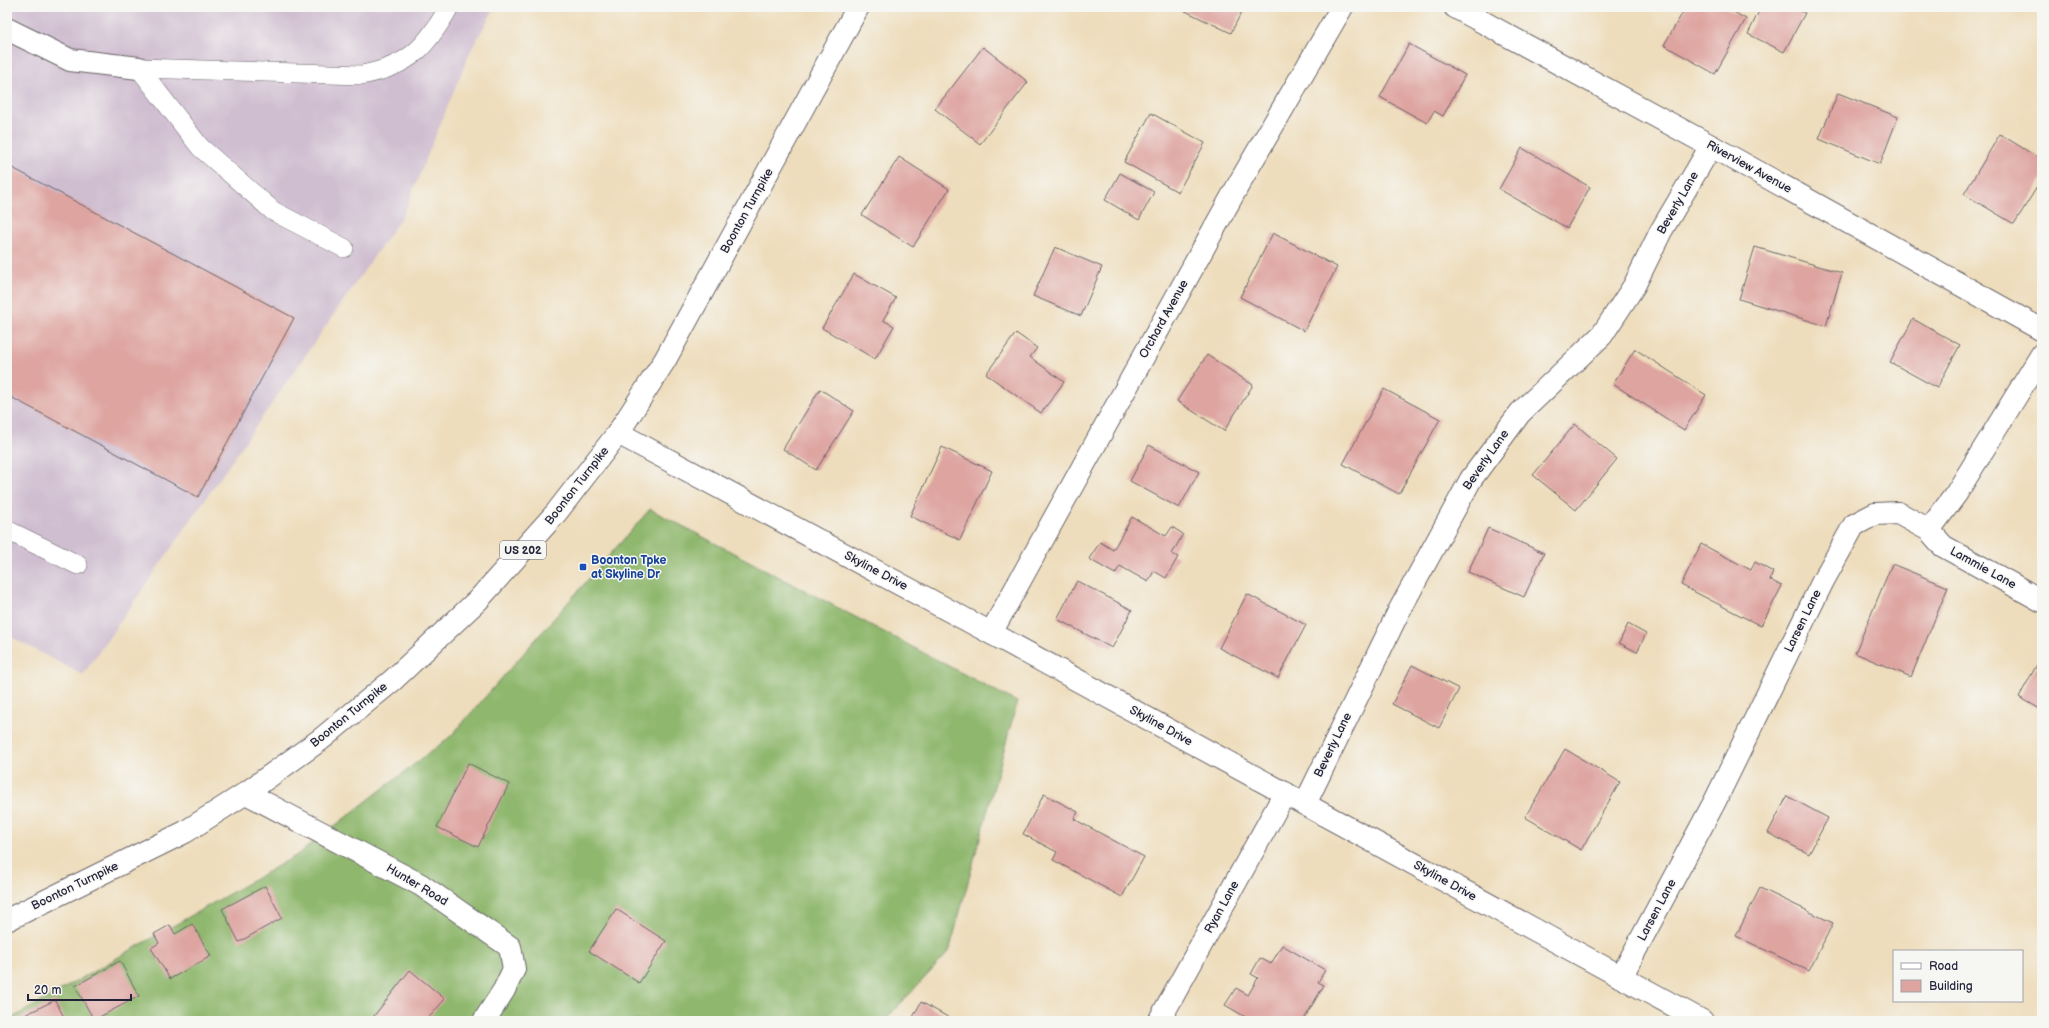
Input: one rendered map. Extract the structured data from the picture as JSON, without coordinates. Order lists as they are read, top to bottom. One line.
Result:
{"streets":{"street":["Riverview Avenue","Beverly Lane","Boonton Turnpike","Orchard Avenue","US 202","Lammie Lane","Skyline Drive","Larsen Lane","Hunter Road","Ryan Lane"]},"crossings":[["Riverview Avenue","Beverly Lane"],["Beverly Lane","Skyline Drive"],["Boonton Turnpike","Skyline Drive"],["Boonton Turnpike","Hunter Road"],["Orchard Avenue","Skyline Drive"],["Lammie Lane","Larsen Lane"],["Skyline Drive","Larsen Lane"],["Skyline Drive","Ryan Lane"]],"places":{"transit":["Boonton Tpke at Skyline Dr"]},"legend":["Road","Building"],"scale_bar":"20 m"}
